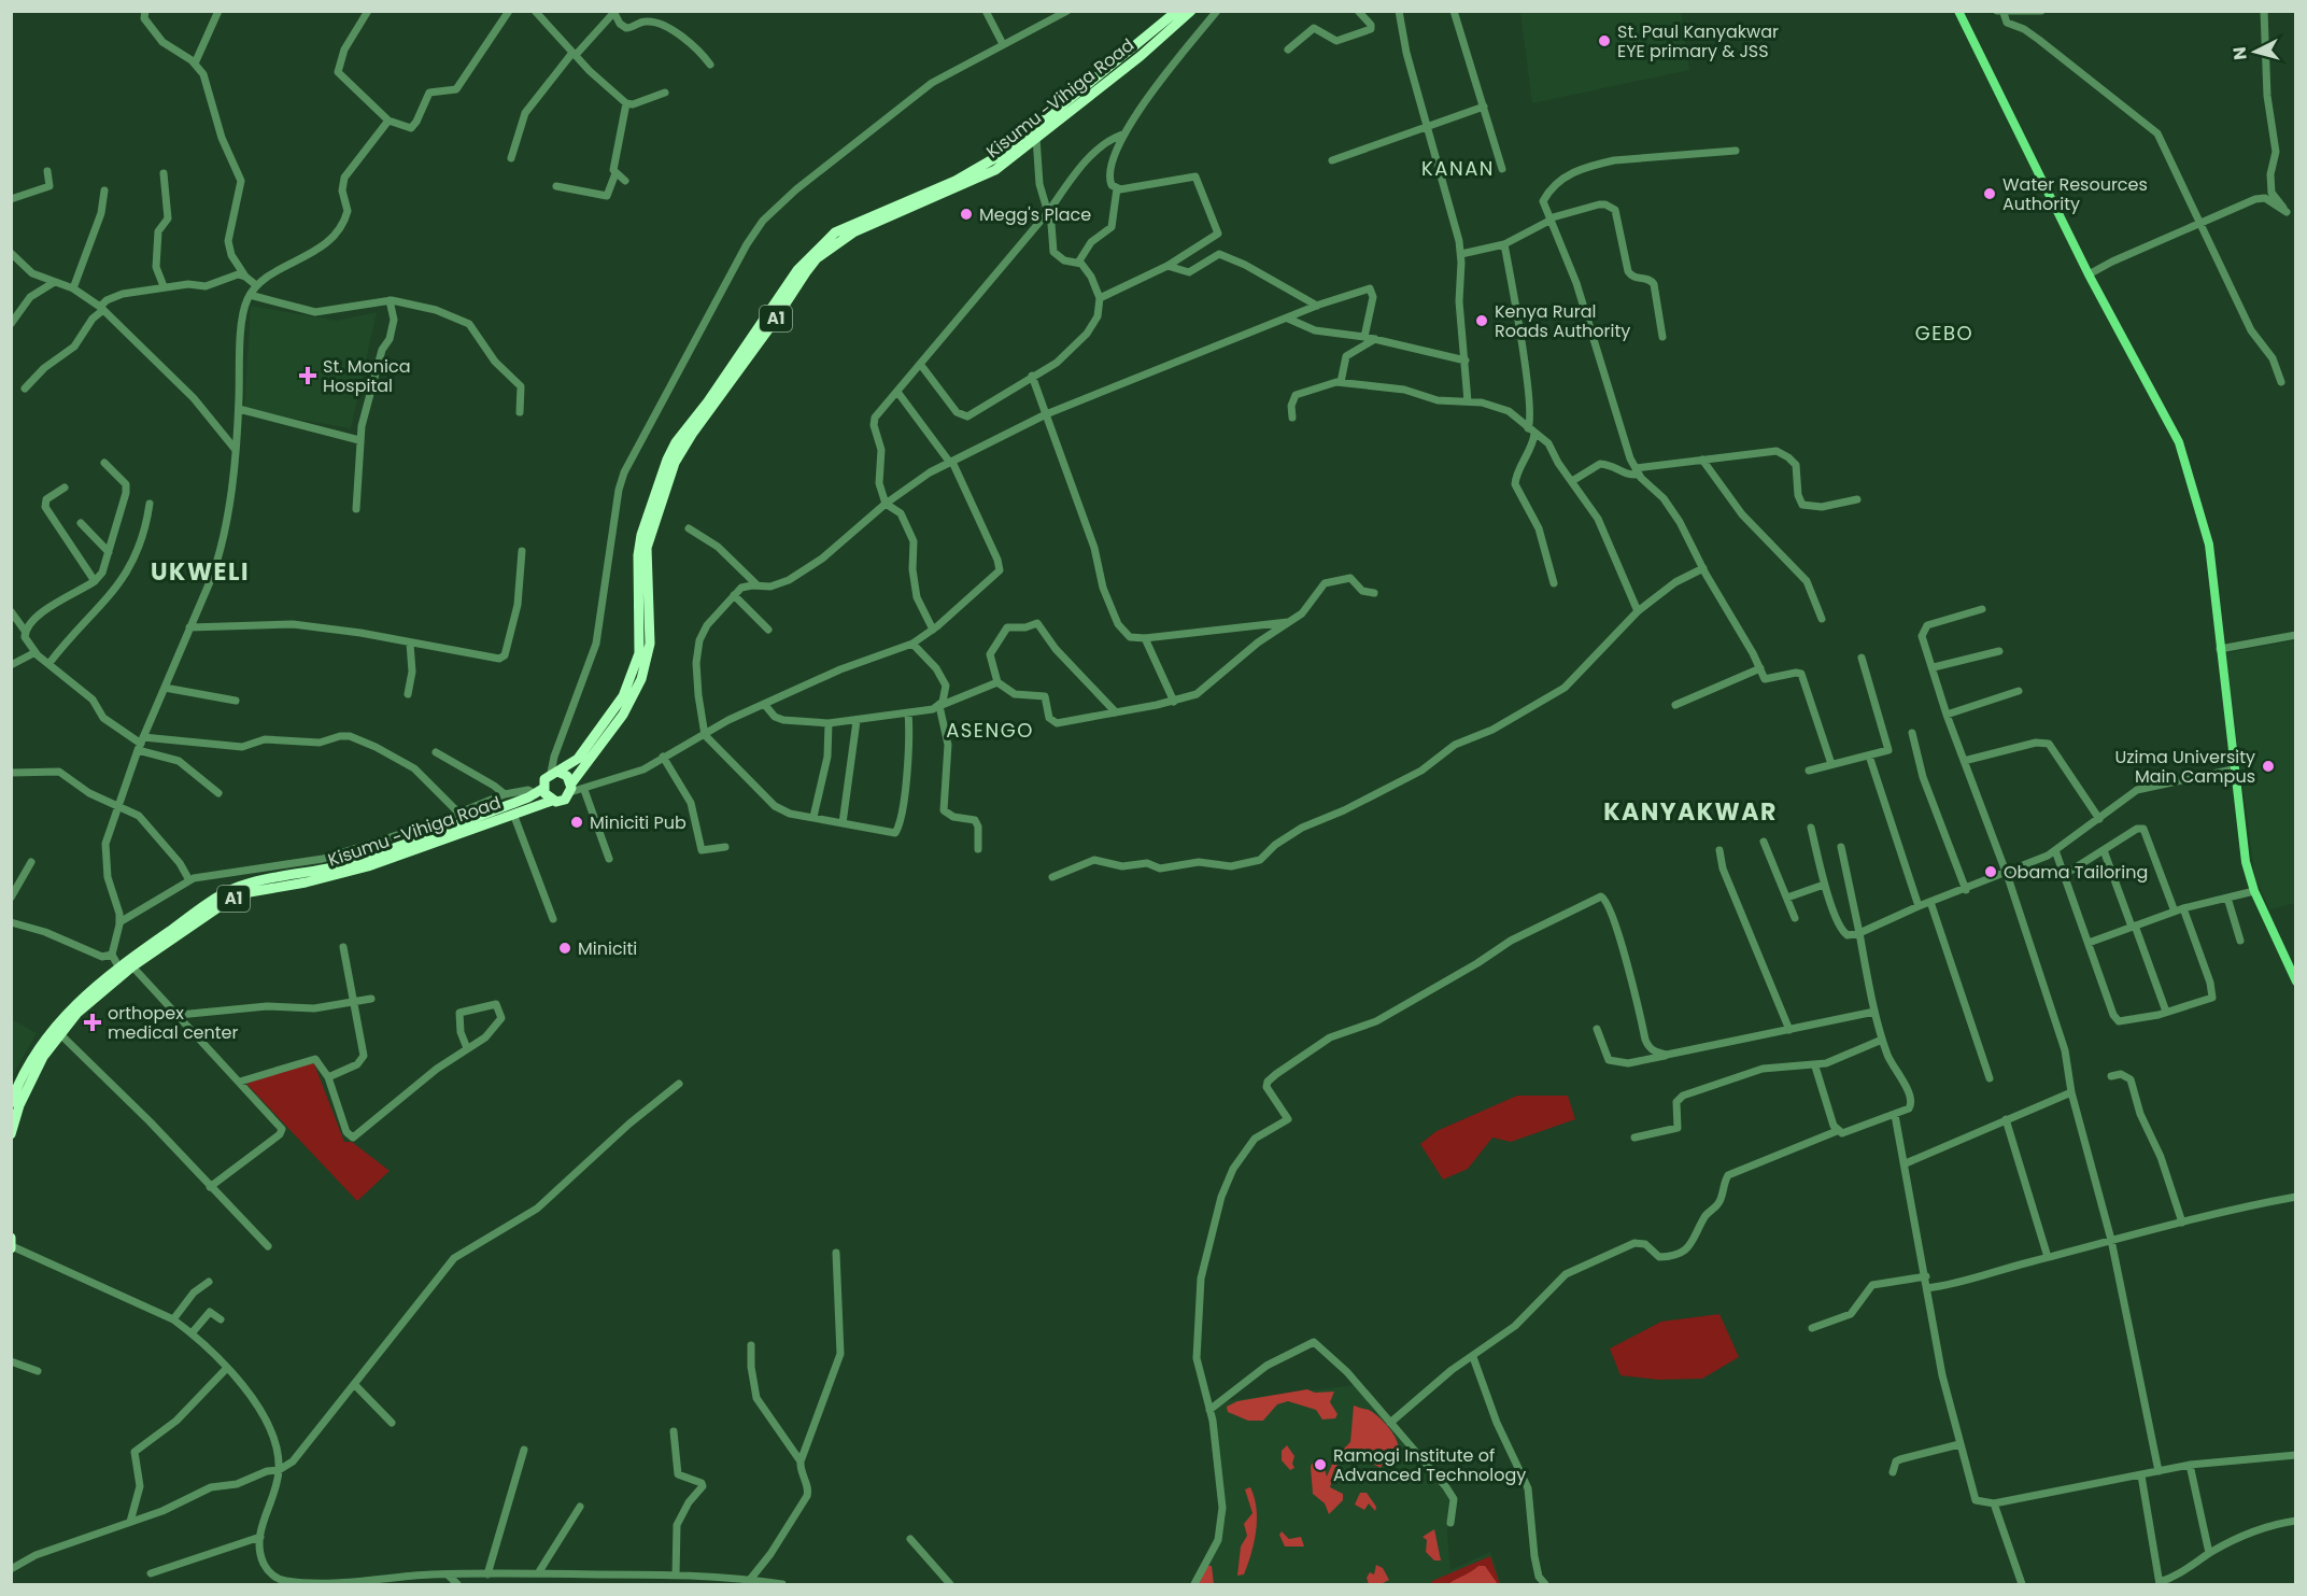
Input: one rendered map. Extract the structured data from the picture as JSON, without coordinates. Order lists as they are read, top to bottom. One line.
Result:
{"streets":{"highway":["Kisumu -Vihiga Road","A1"]},"crossings":[["Kisumu -Vihiga Road","A1"]],"districts":["KANAN","GEBO","UKWELI","ASENGO","KANYAKWAR"],"places":{"other":["St. Paul Kanyakwar EYE primary & JSS","Water Resources Authority","Megg's Place","Kenya Rural Roads Authority","Uzima University Main Campus","Miniciti Pub","Obama Tailoring","Miniciti","Ramogi Institute of Advanced Technology"],"health":["St. Monica Hospital","orthopex medical center"]},"north":"left"}
